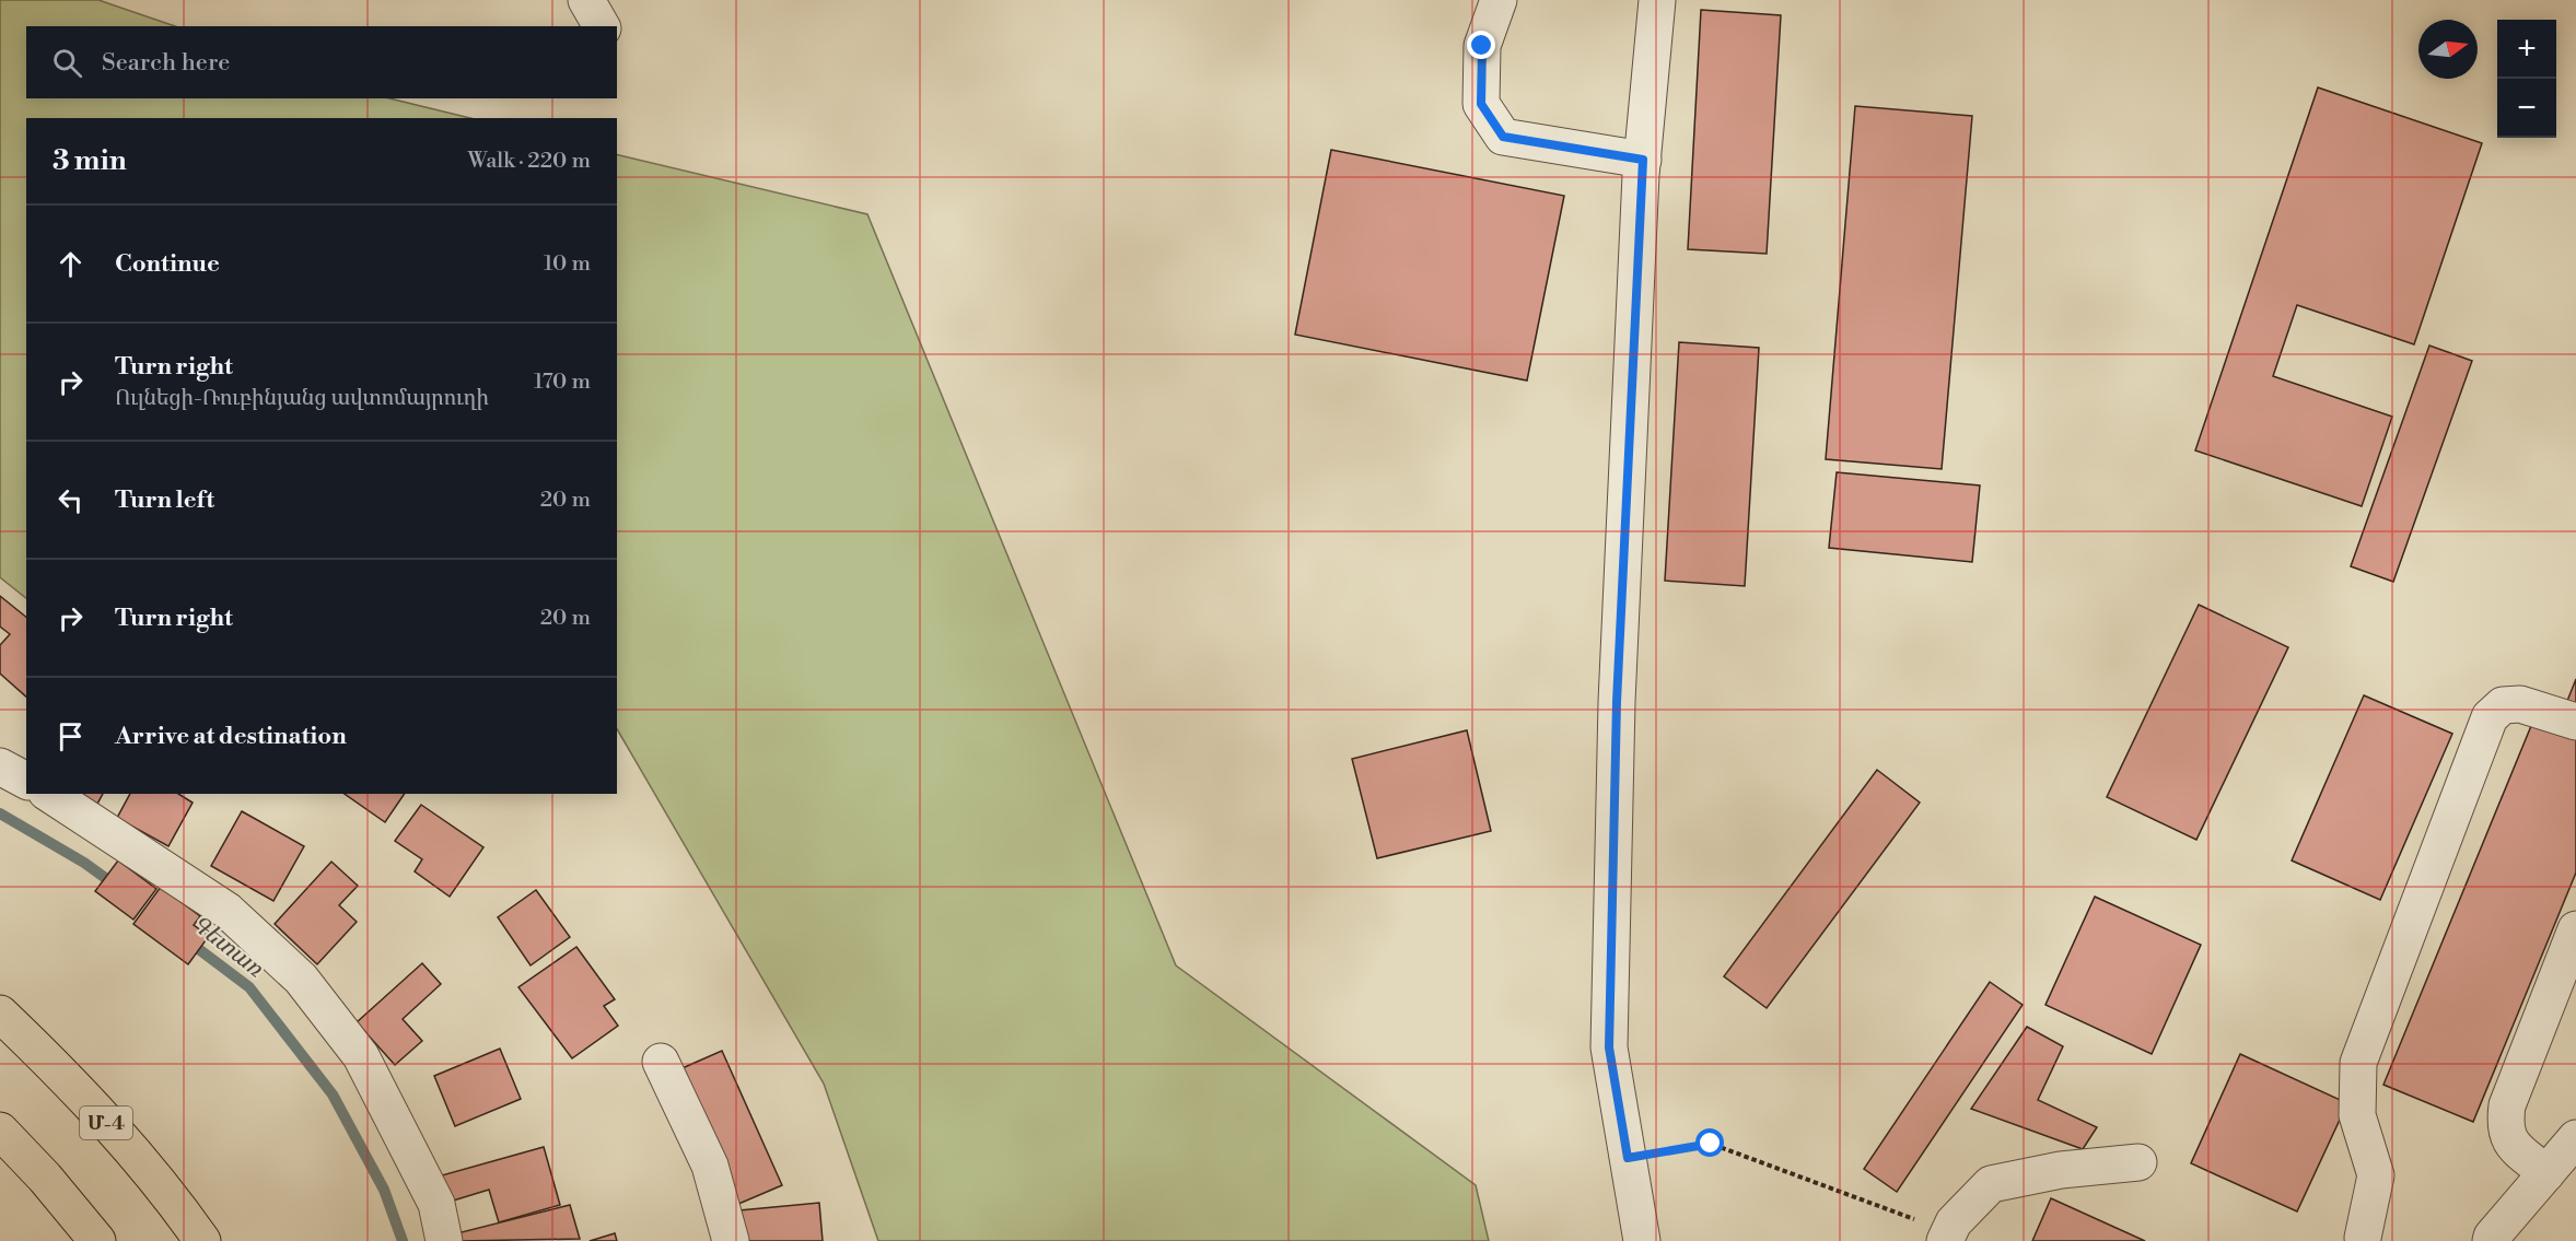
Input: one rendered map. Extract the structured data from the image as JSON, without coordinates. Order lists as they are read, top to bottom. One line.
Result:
{"streets":{"highway":["Մ-4"]},"water":["Գետառ"],"north":"right","page":{"map_buttons":["+","−"],"search":"Search here","heading":["3 min","Walk · 220 m"],"list":[["Continue","10 m"],["Turn right","Ուլնեցի-Ռուբինյանց ավտոմայրուղի","170 m"],["Turn left","20 m"],["Turn right","20 m"],"Arrive at destination"]}}
